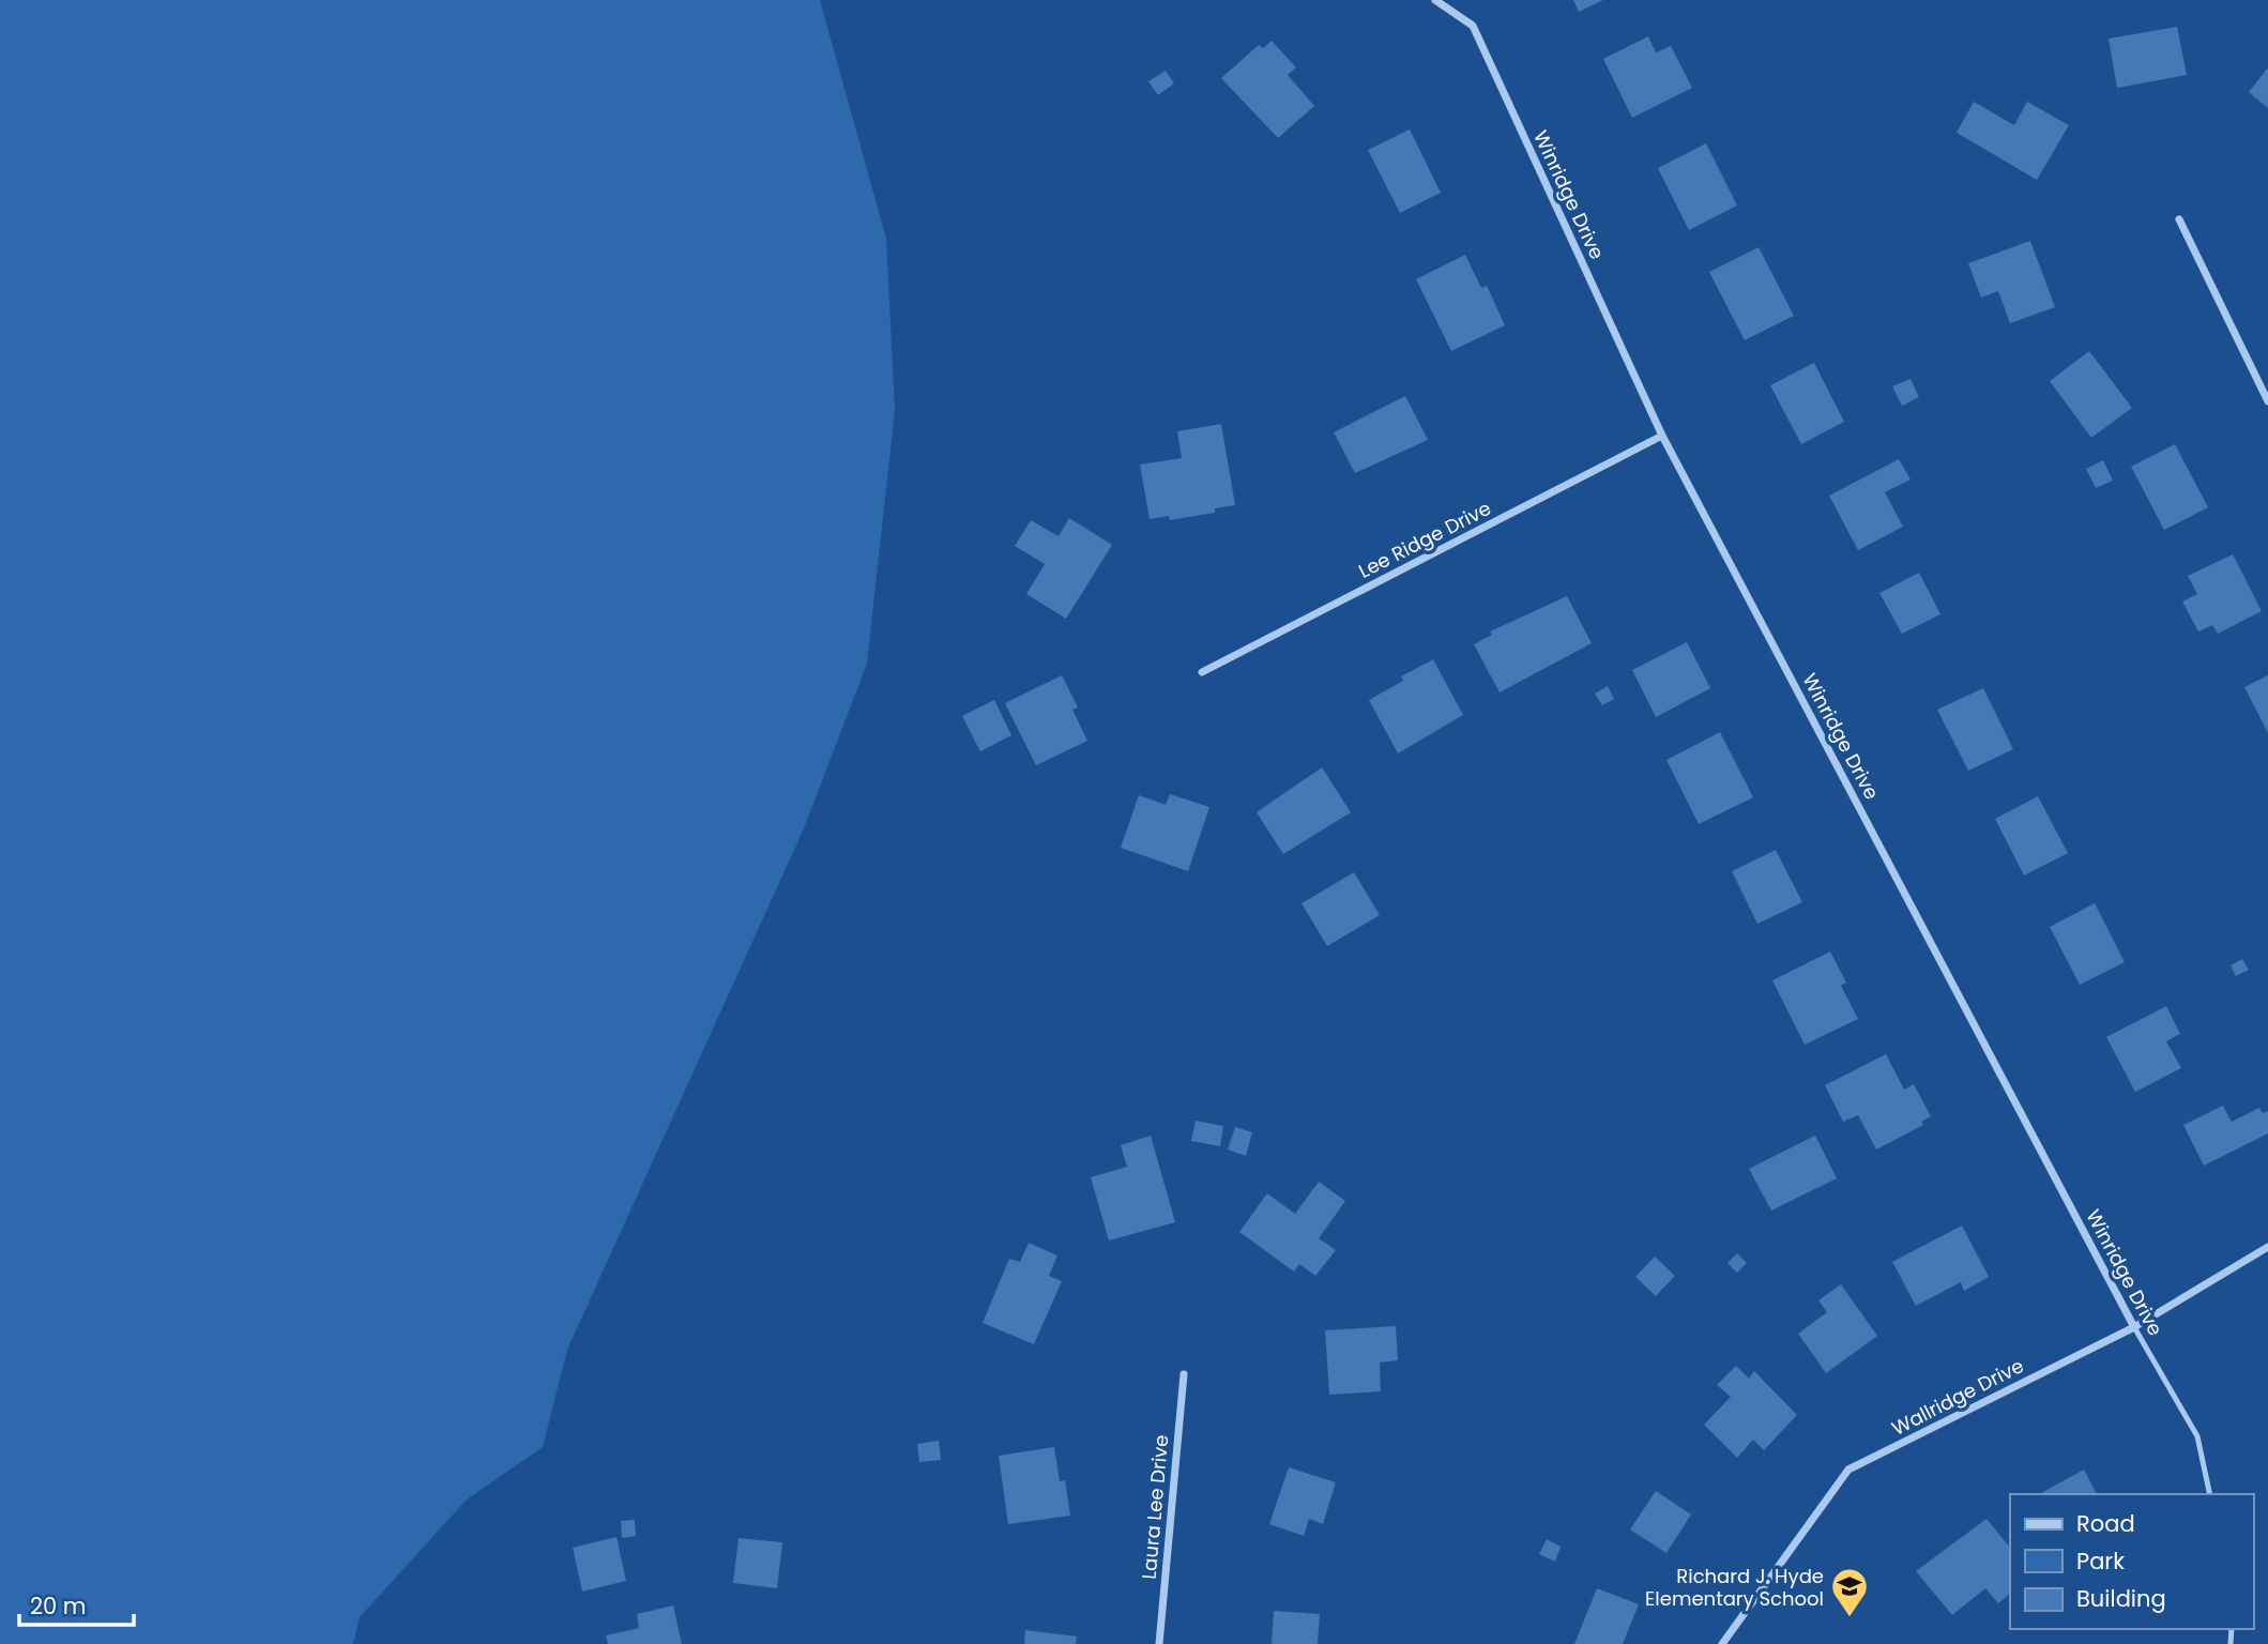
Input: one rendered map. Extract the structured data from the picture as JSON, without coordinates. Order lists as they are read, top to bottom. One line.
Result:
{"streets":{"street":["Winridge Drive","Lee Ridge Drive","Wallridge Drive","Laura Lee Drive"]},"crossings":[["Winridge Drive","Lee Ridge Drive"],["Winridge Drive","Wallridge Drive"]],"places":{"school or university":["Richard J. Hyde Elementary School"]},"legend":["Road","Park","Building"],"scale_bar":"20 m"}
